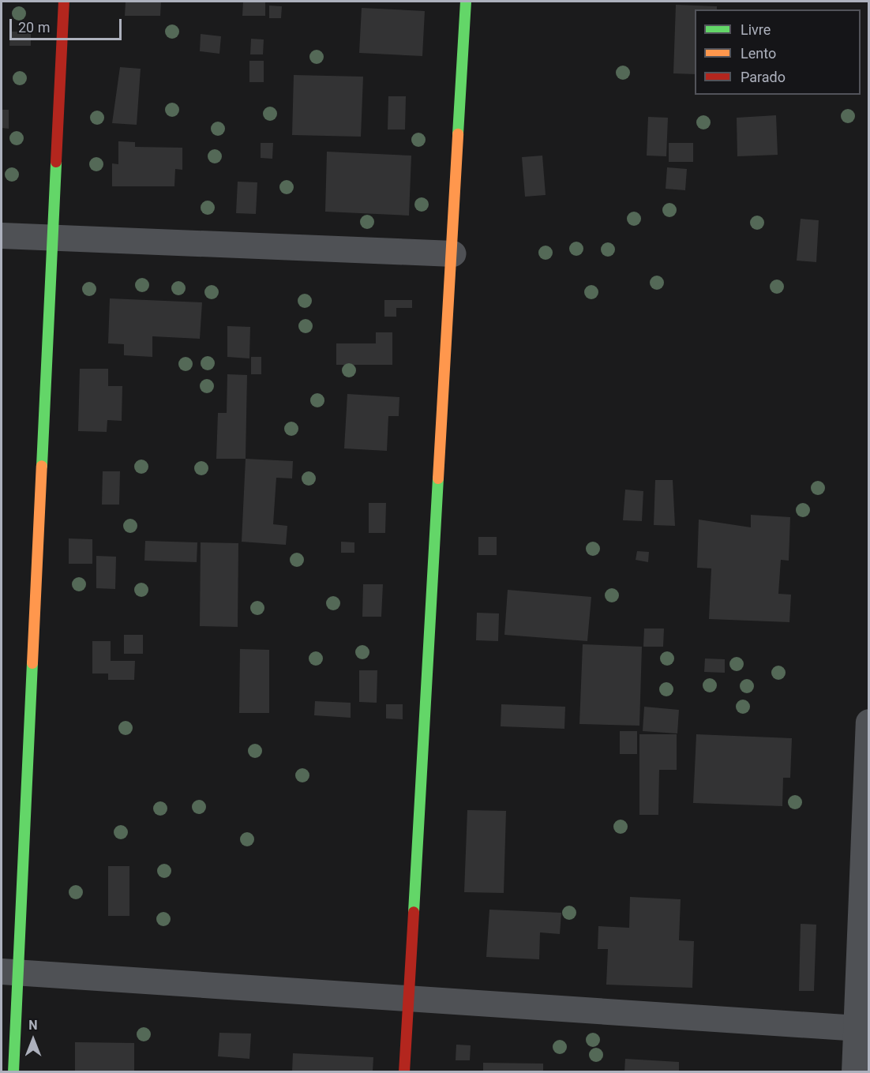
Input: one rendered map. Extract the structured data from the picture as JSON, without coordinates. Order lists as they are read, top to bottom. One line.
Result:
{"legend":["Livre","Lento","Parado"],"scale_bar":"20 m","north":"top"}
